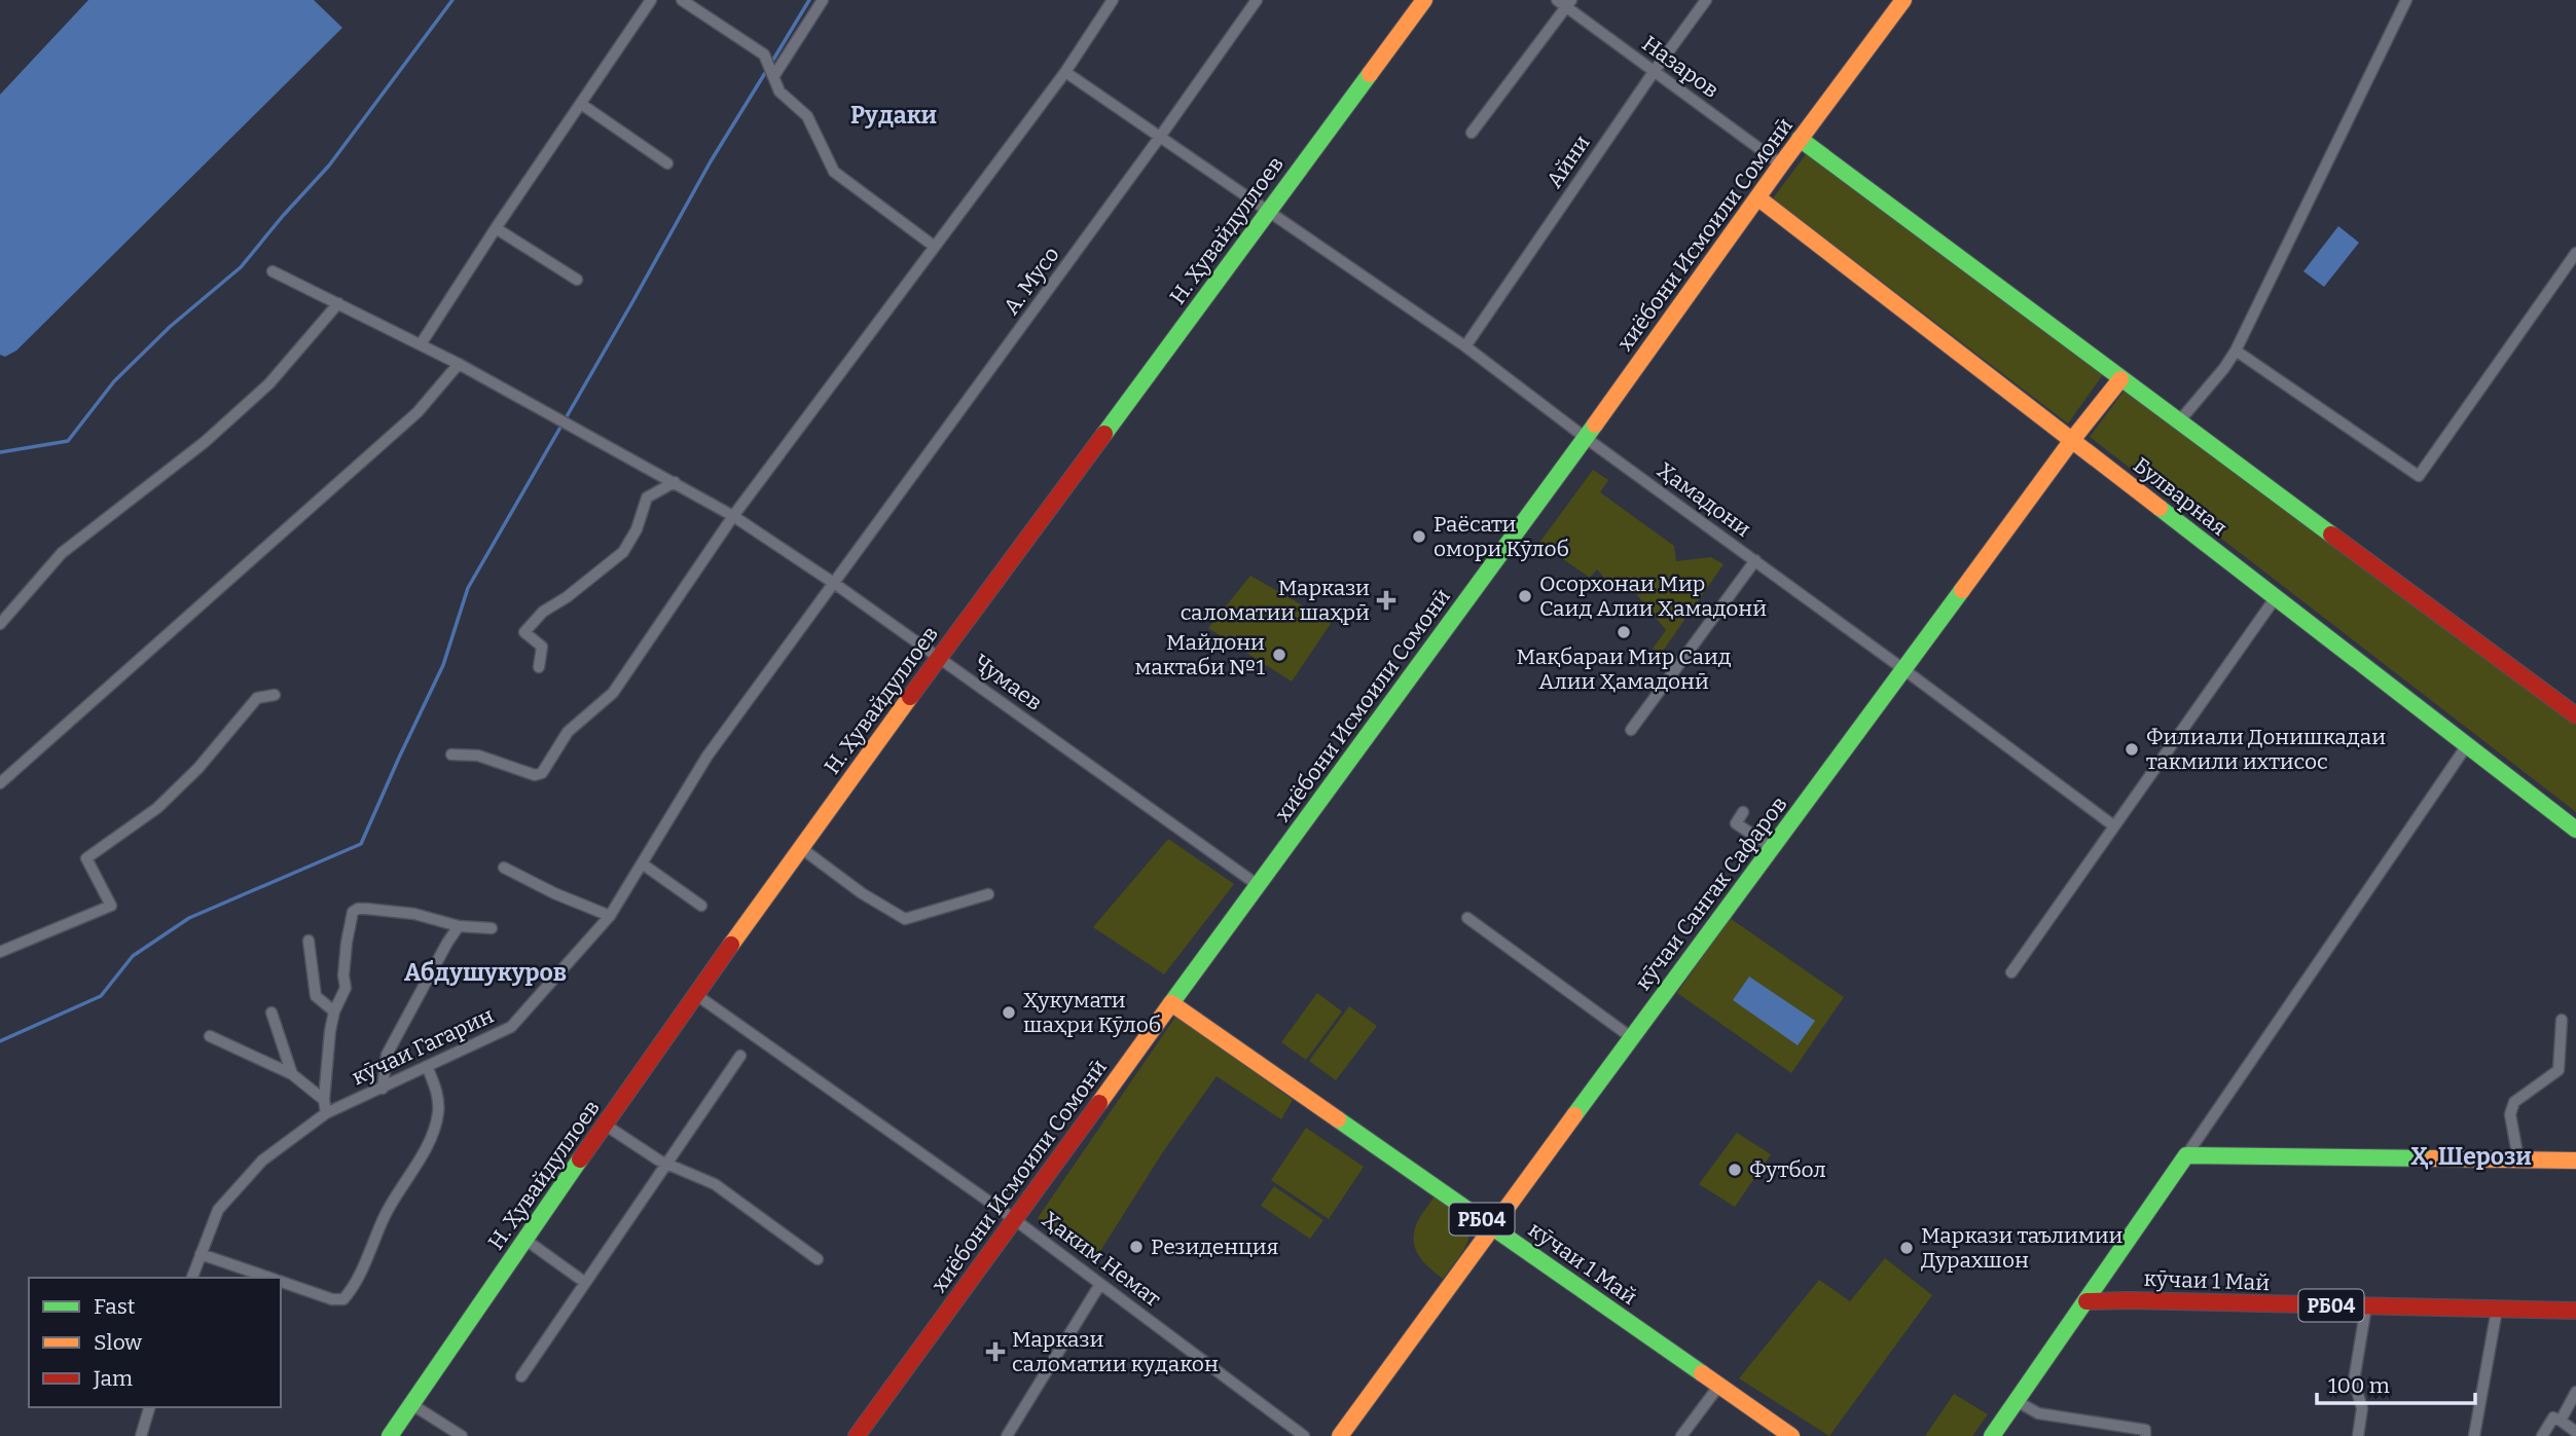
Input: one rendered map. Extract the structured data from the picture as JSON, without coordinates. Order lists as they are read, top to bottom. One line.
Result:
{"streets":{"street":["Назаров","Айни","Н. Ҳувайдуллоев","хиёбони Исмоили Сомонӣ","А. Мусо","Булварная","Ҳамадони","Ҷумаев","кӯчаи Сангак Сафаров","кӯчаи Гагарин","РБ04","Ҳаким Немат","кӯчаи 1 Май"]},"crossings":[["Назаров","Айни"],["Назаров","хиёбони Исмоили Сомонӣ"],["Айни","Ҳамадони"],["Н. Ҳувайдуллоев","Ҳамадони"],["Н. Ҳувайдуллоев","Ҷумаев"],["Н. Ҳувайдуллоев","Ҳаким Немат"],["хиёбони Исмоили Сомонӣ","Булварная"],["хиёбони Исмоили Сомонӣ","Ҳамадони"],["хиёбони Исмоили Сомонӣ","Ҷумаев"],["хиёбони Исмоили Сомонӣ","Ҳаким Немат"],["хиёбони Исмоили Сомонӣ","кӯчаи 1 Май"],["А. Мусо","Ҳамадони"],["А. Мусо","Ҷумаев"],["А. Мусо","кӯчаи Гагарин"],["Булварная","кӯчаи Сангак Сафаров"],["Ҳамадони","кӯчаи Сангак Сафаров"],["Ҷумаев","кӯчаи Гагарин"],["кӯчаи Сангак Сафаров","кӯчаи 1 Май"]],"districts":["Рудаки","Абдушукуров","Ҳ. Шерози"],"places":{"other":["Раёсати омори Кӯлоб","Осорхонаи Мир Саид Алии Ҳамадонӣ","Мақбараи Мир Саид Алии Ҳамадонӣ","Майдони мактаби №1","Филиали Донишкадаи такмили ихтисос","Ҳукумати шаҳри Кӯлоб","Футбол","Резиденция","Маркази таълимии Дурахшон"],"health":["Маркази саломатии шаҳрӣ","Маркази саломатии кудакон"]},"legend":["Fast","Slow","Jam"],"scale_bar":"100 m"}
